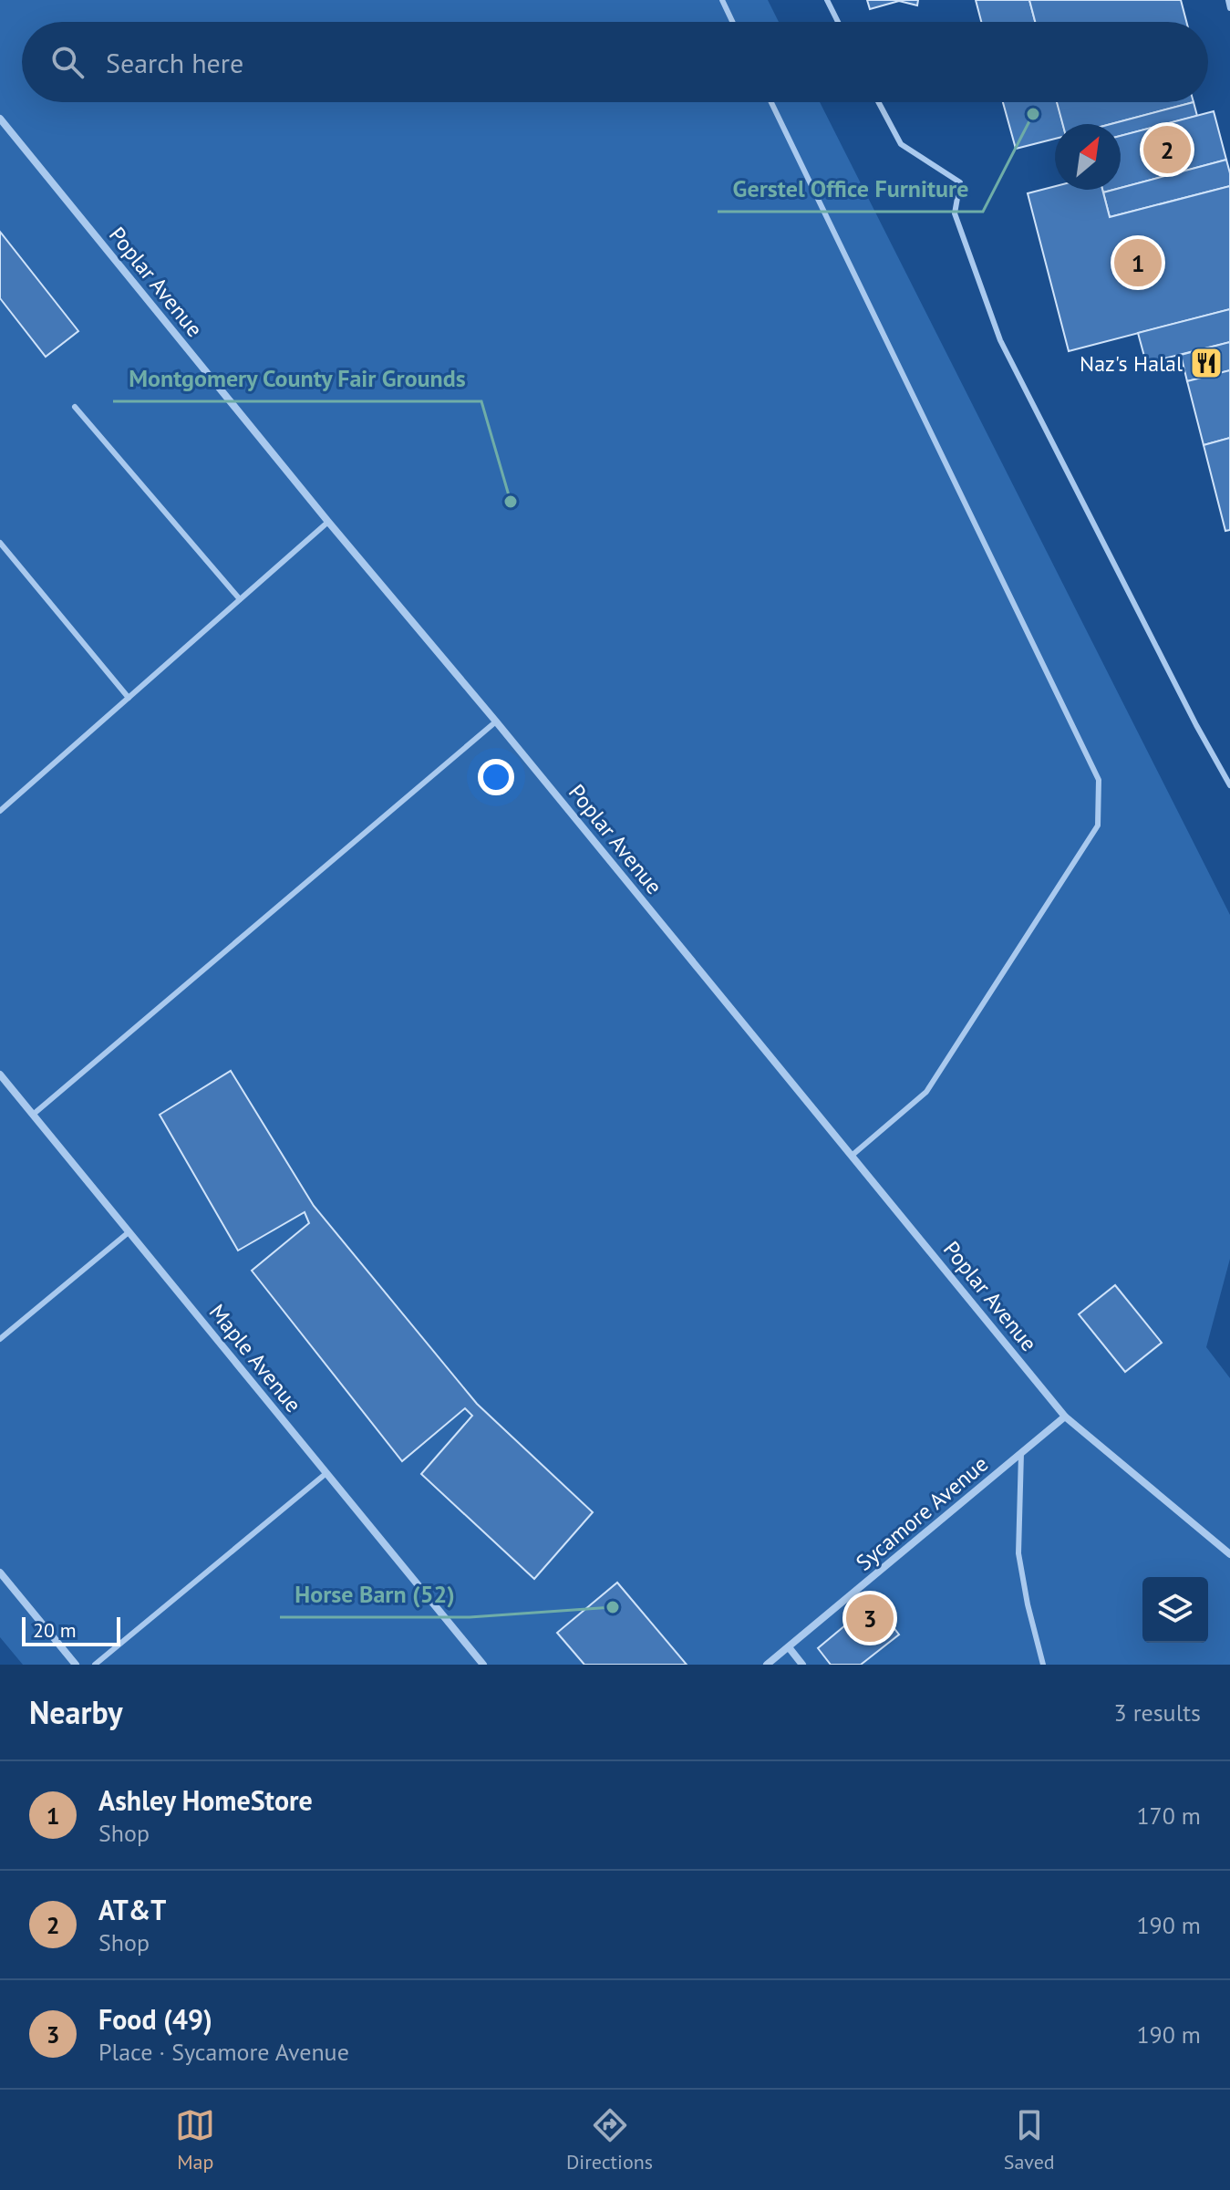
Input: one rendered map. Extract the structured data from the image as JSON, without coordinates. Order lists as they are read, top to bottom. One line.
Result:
{"streets":{"street":["Poplar Avenue","Maple Avenue","Sycamore Avenue"]},"crossings":[["Poplar Avenue","Sycamore Avenue"]],"places":{"other":["Gerstel Office Furniture","Montgomery County Fair Grounds","Horse Barn (52)"],"restaurant":["Naz's Halal"]},"scale_bar":"20 m","north":"top right","page":{"search":"Search here","pins":["2","1","3"],"scale":"20 m","heading":["Nearby","3 results"],"list":[{"mark":"1","name":"Ashley HomeStore","note":"Shop","value":"170 m"},{"mark":"2","name":"AT&T","note":"Shop","value":"190 m"},{"mark":"3","name":"Food (49)","note":"Place · Sycamore Avenue","value":"190 m"}],"nav":["Map","Directions","Saved"]}}
